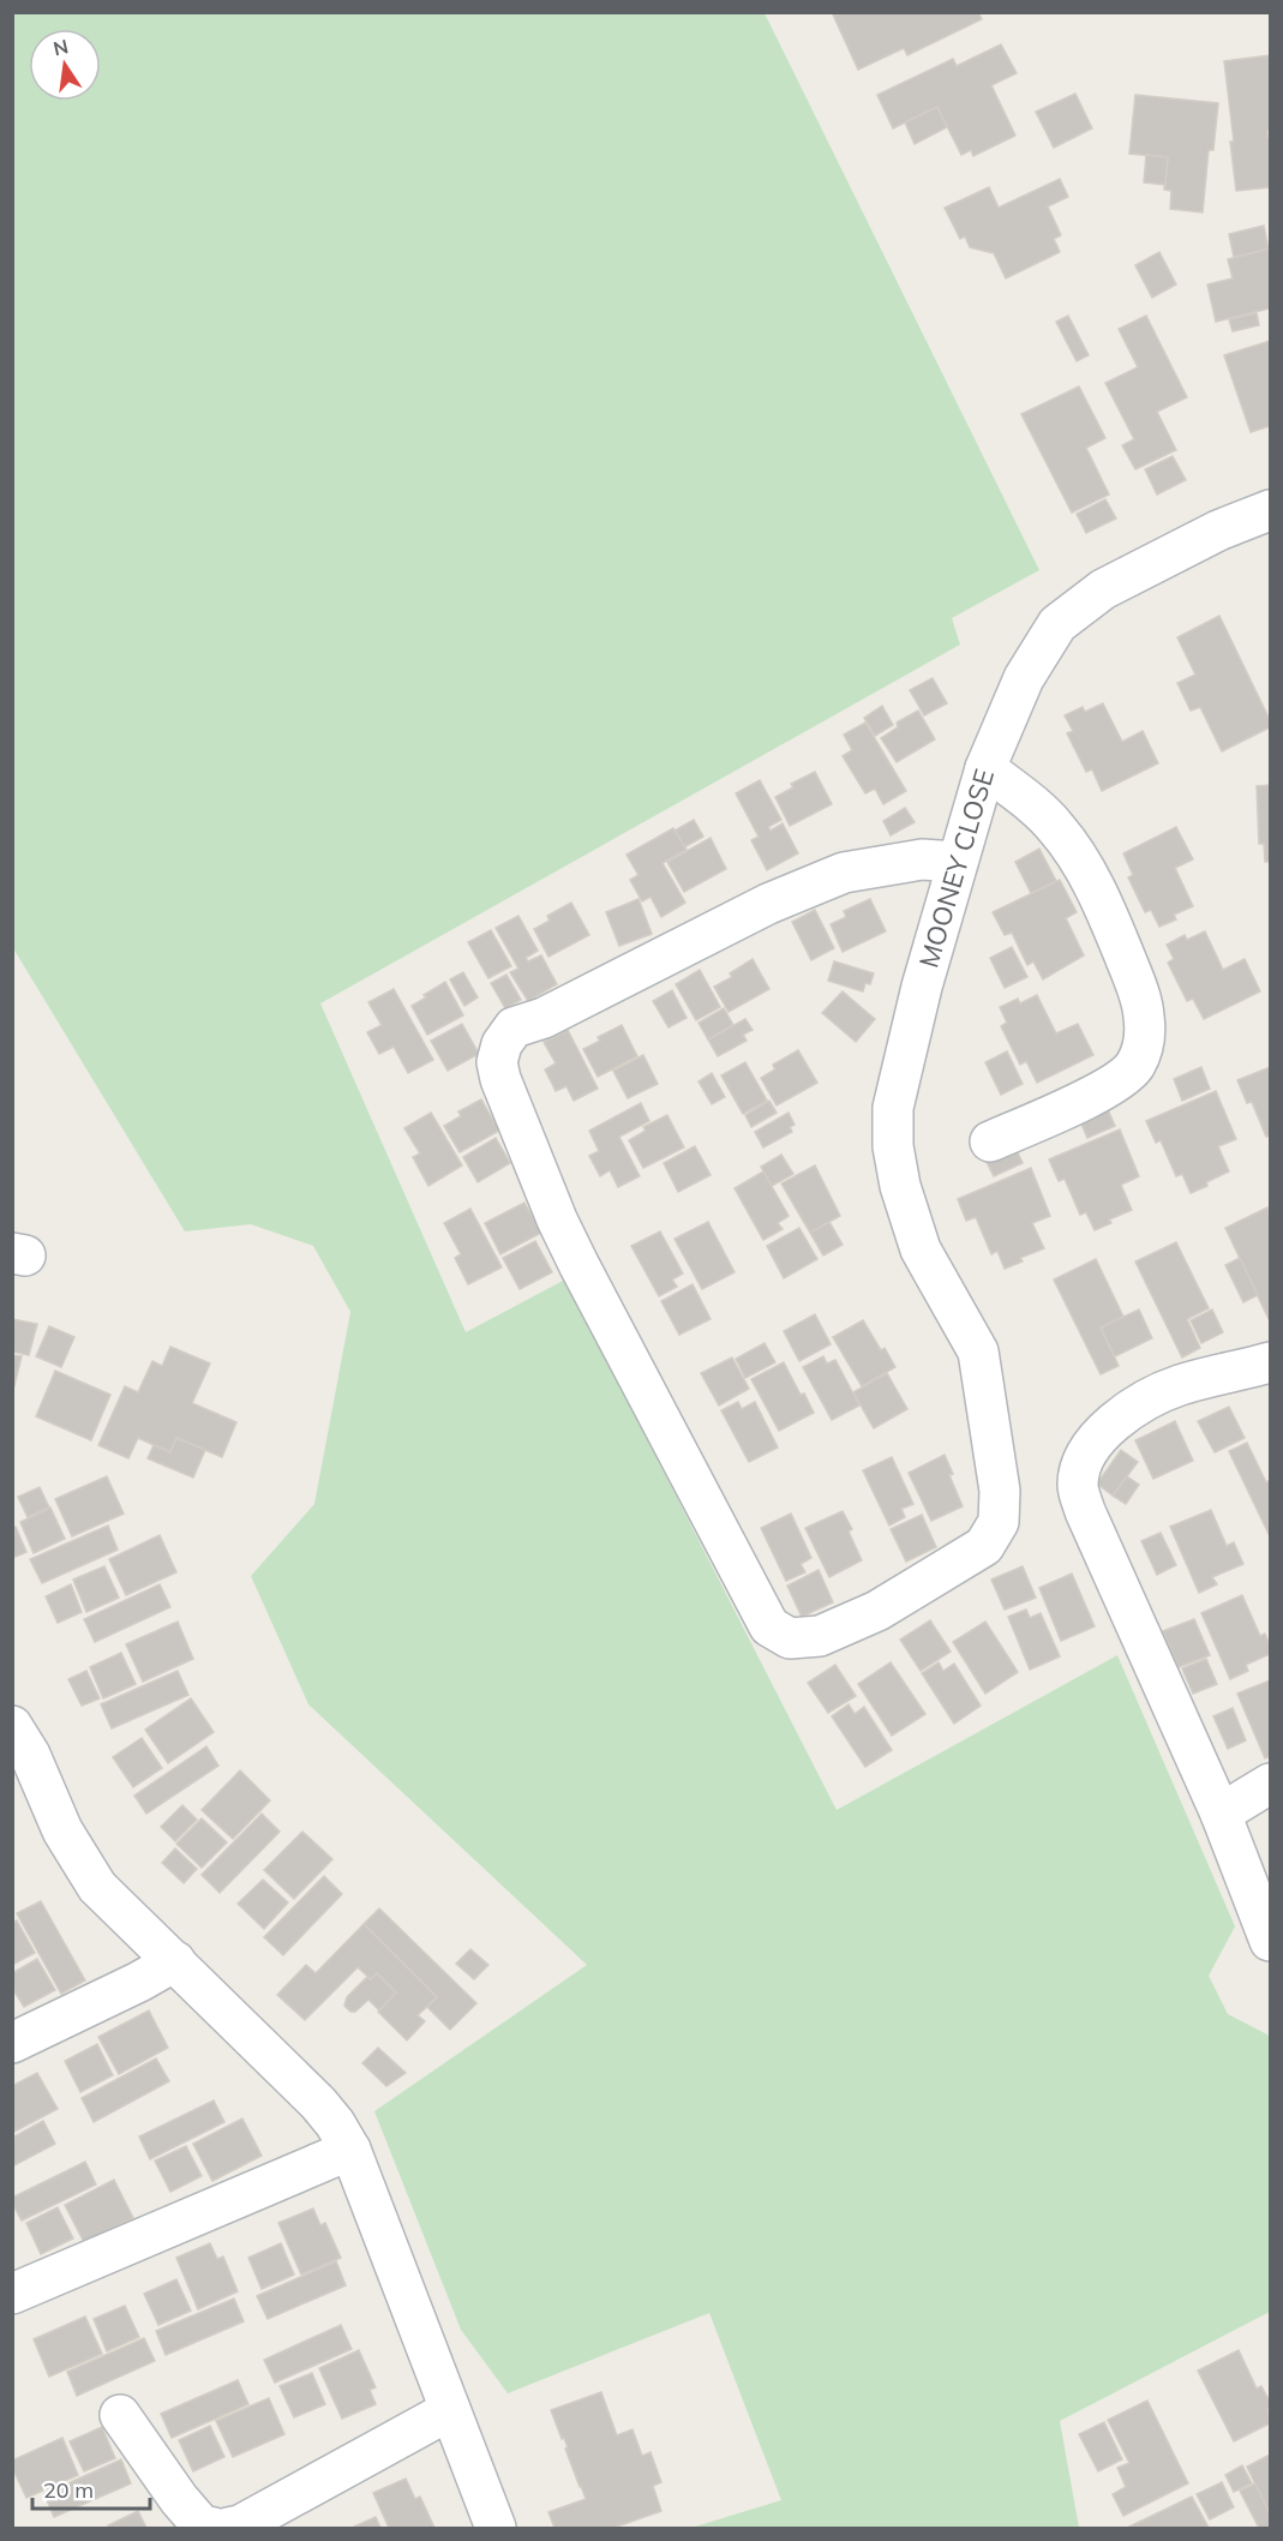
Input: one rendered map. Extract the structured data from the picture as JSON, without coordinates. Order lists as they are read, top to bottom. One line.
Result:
{"streets":{"street":["MOONEY CLOSE"]},"scale_bar":"20 m","north":"top"}
